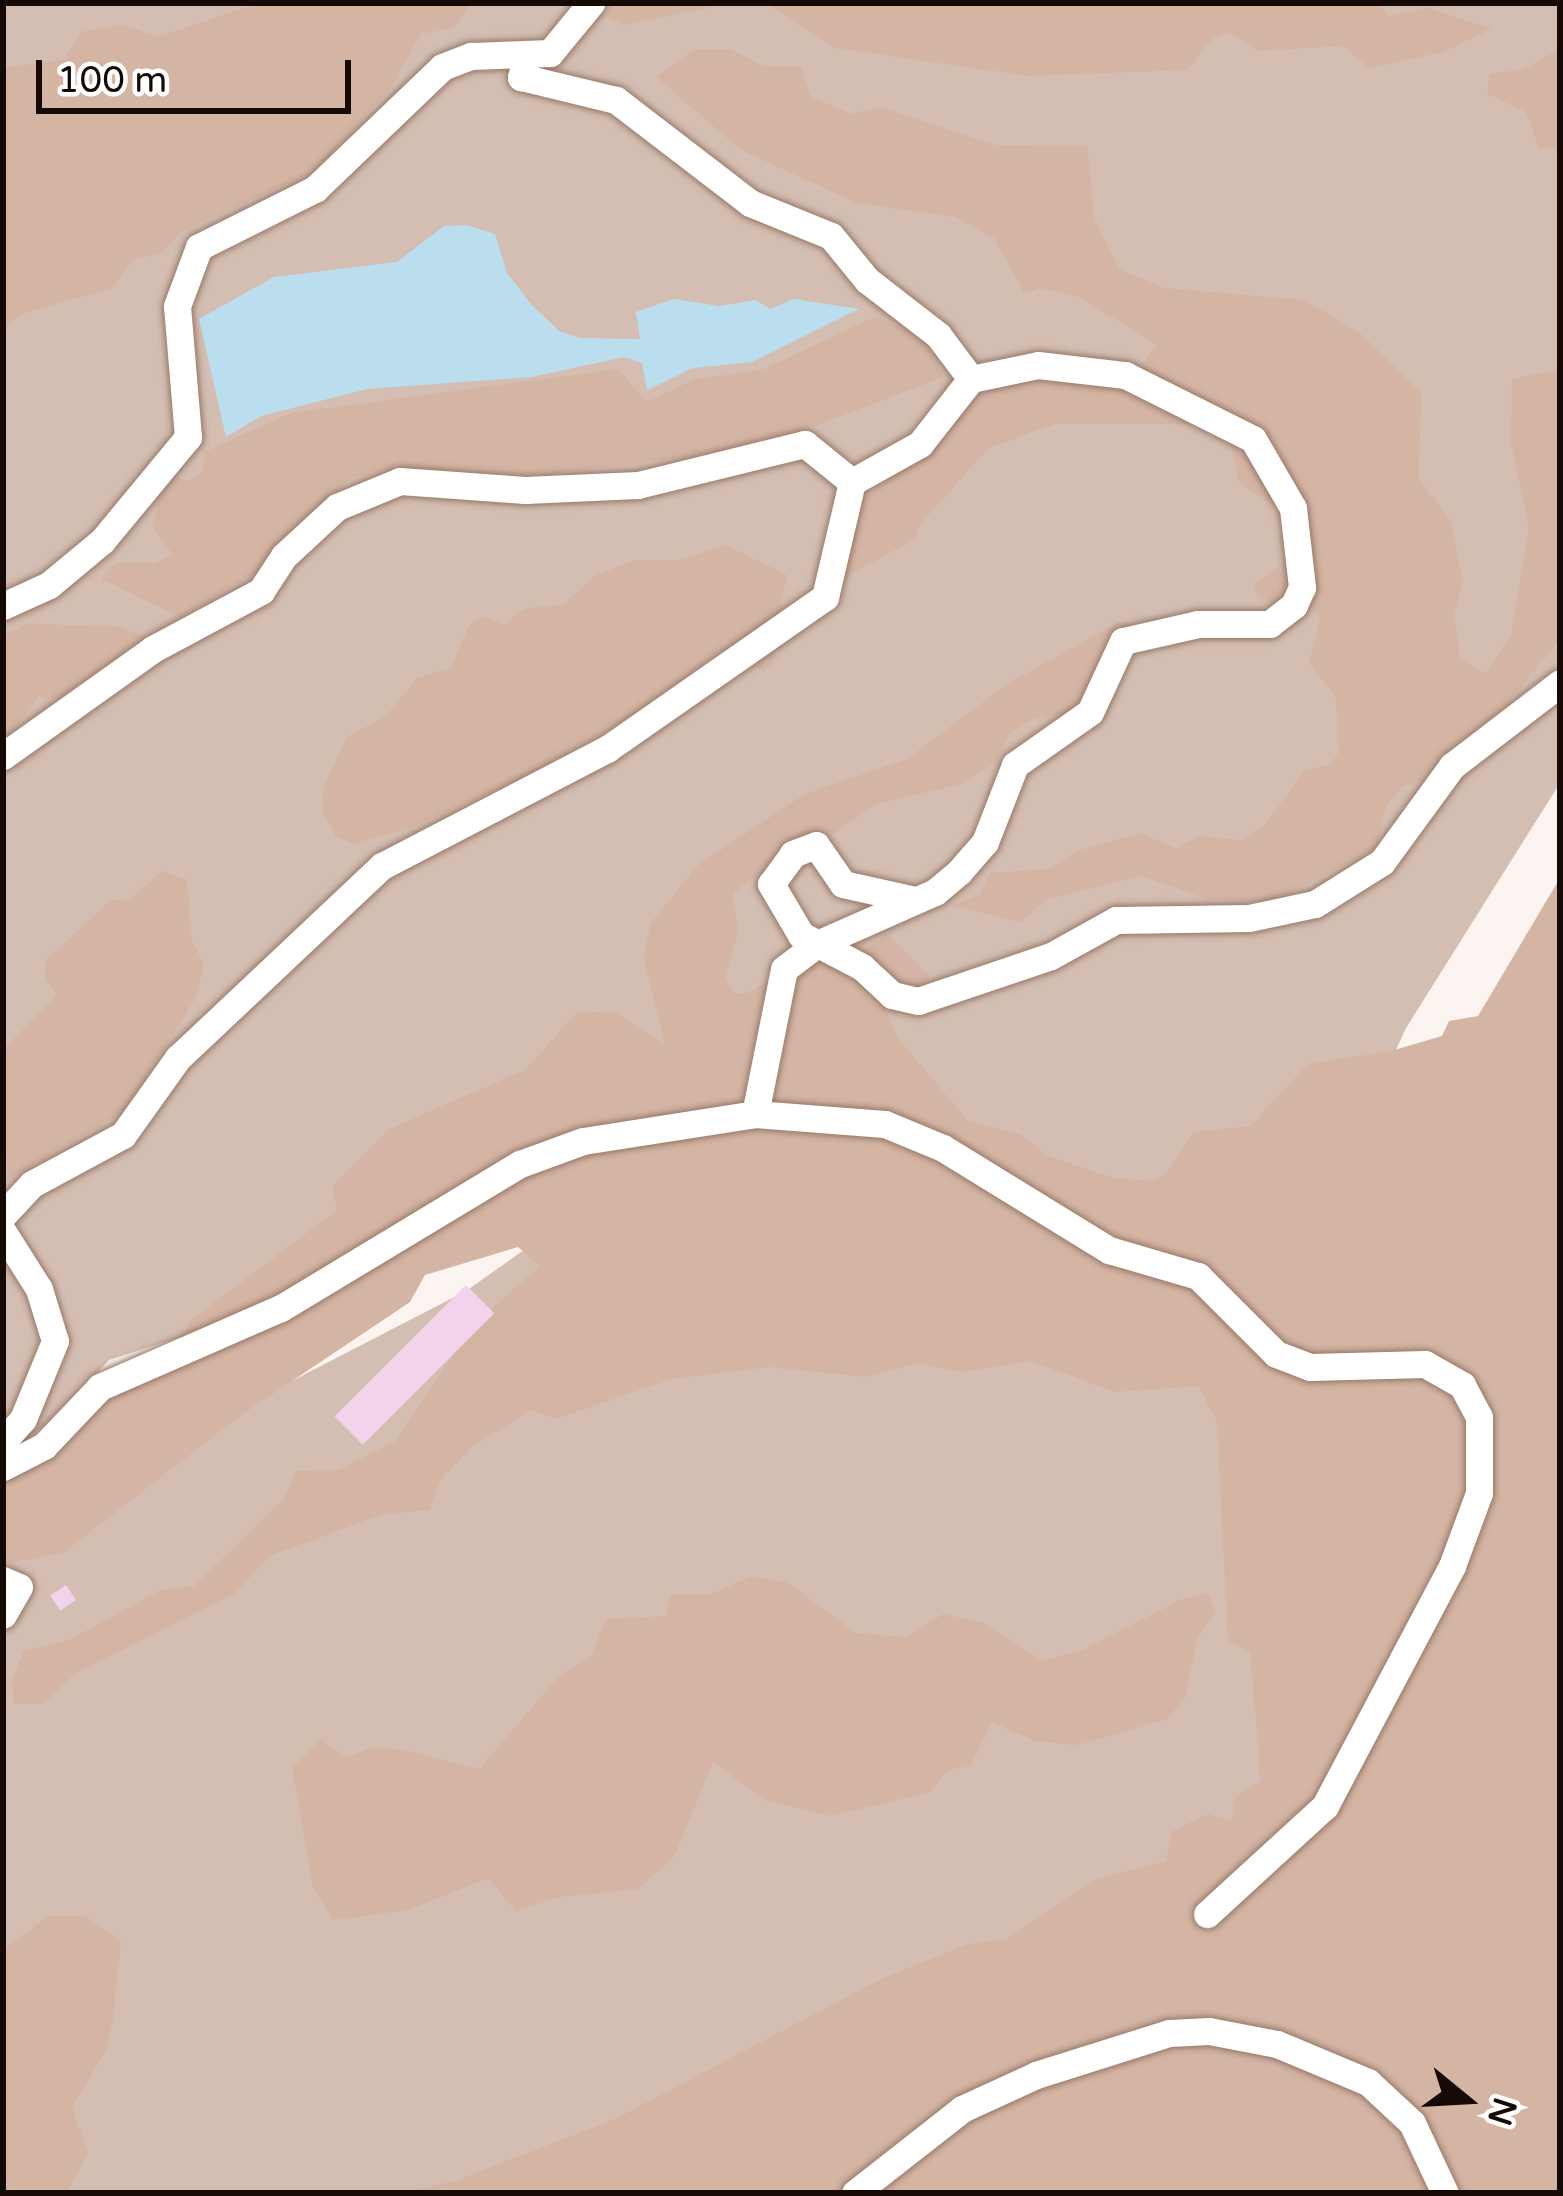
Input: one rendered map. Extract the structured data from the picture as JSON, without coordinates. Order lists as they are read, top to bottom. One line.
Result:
{"scale_bar":"100 m","north":"right"}
